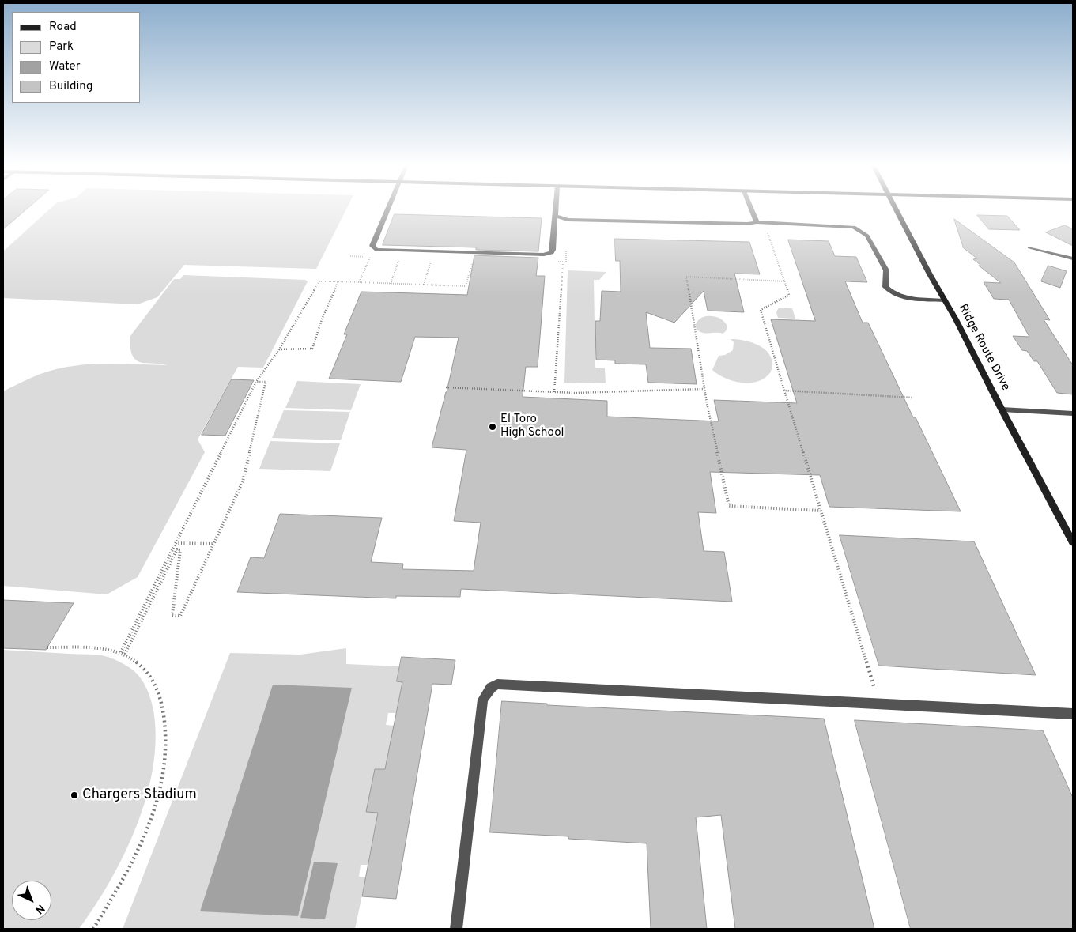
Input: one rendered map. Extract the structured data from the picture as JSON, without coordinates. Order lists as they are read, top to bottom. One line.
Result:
{"streets":{"main road":["Ridge Route Drive"]},"places":["El Toro High School","Chargers Stadium"],"legend":["Road","Park","Water","Building"],"north":"bottom right"}
